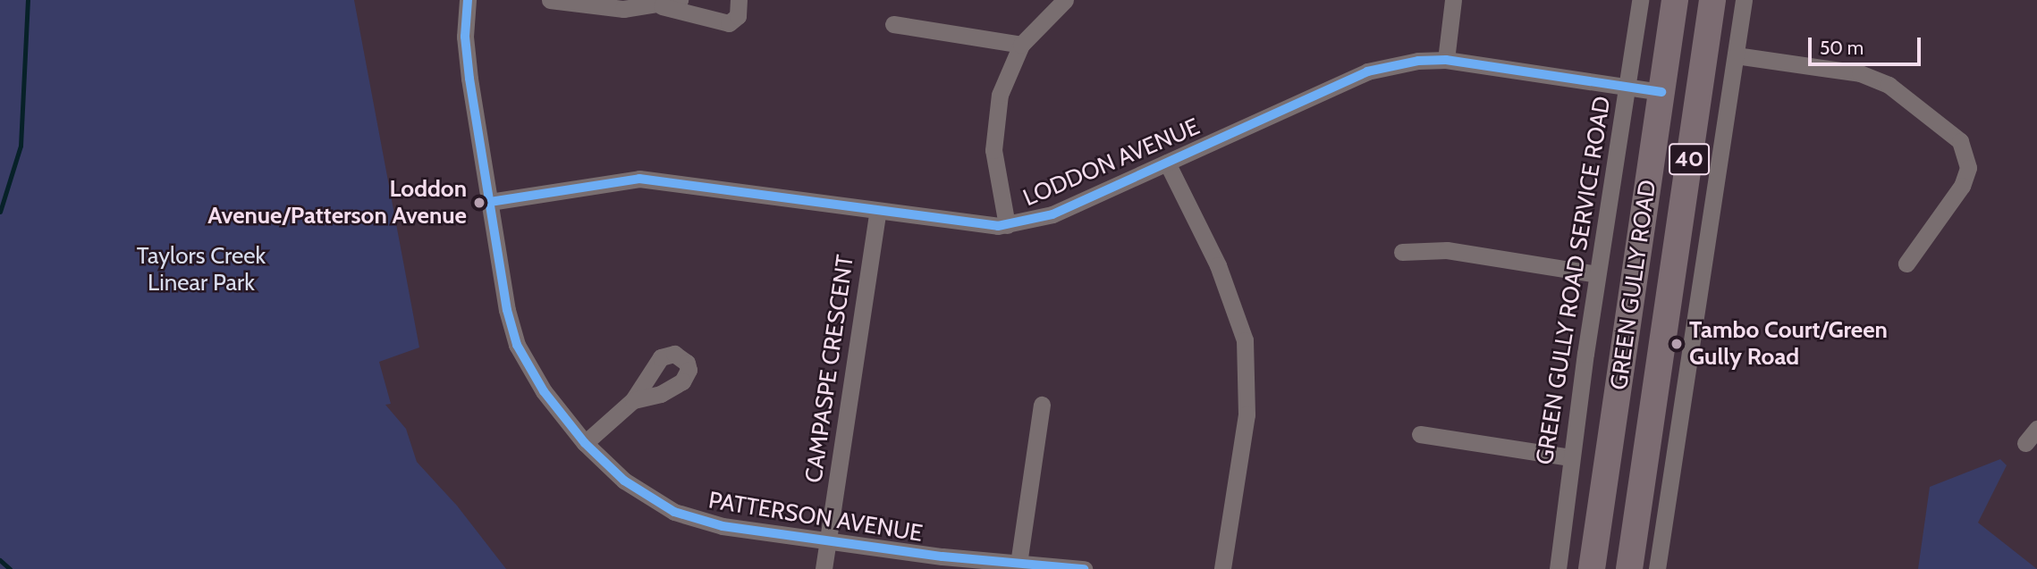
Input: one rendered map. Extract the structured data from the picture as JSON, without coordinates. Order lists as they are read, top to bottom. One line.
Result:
{"streets":{"main road":["40","GREEN GULLY ROAD"],"street":["LODDON AVENUE","GREEN GULLY ROAD SERVICE ROAD","CAMPASPE CRESCENT","PATTERSON AVENUE"]},"crossings":[["LODDON AVENUE","GREEN GULLY ROAD SERVICE ROAD"],["LODDON AVENUE","GREEN GULLY ROAD"],["LODDON AVENUE","CAMPASPE CRESCENT"],["LODDON AVENUE","PATTERSON AVENUE"],["CAMPASPE CRESCENT","PATTERSON AVENUE"]],"parks":["Taylors Creek Linear Park"],"places":["Loddon Avenue/Patterson Avenue","Tambo Court/Green Gully Road"],"scale_bar":"50 m"}
